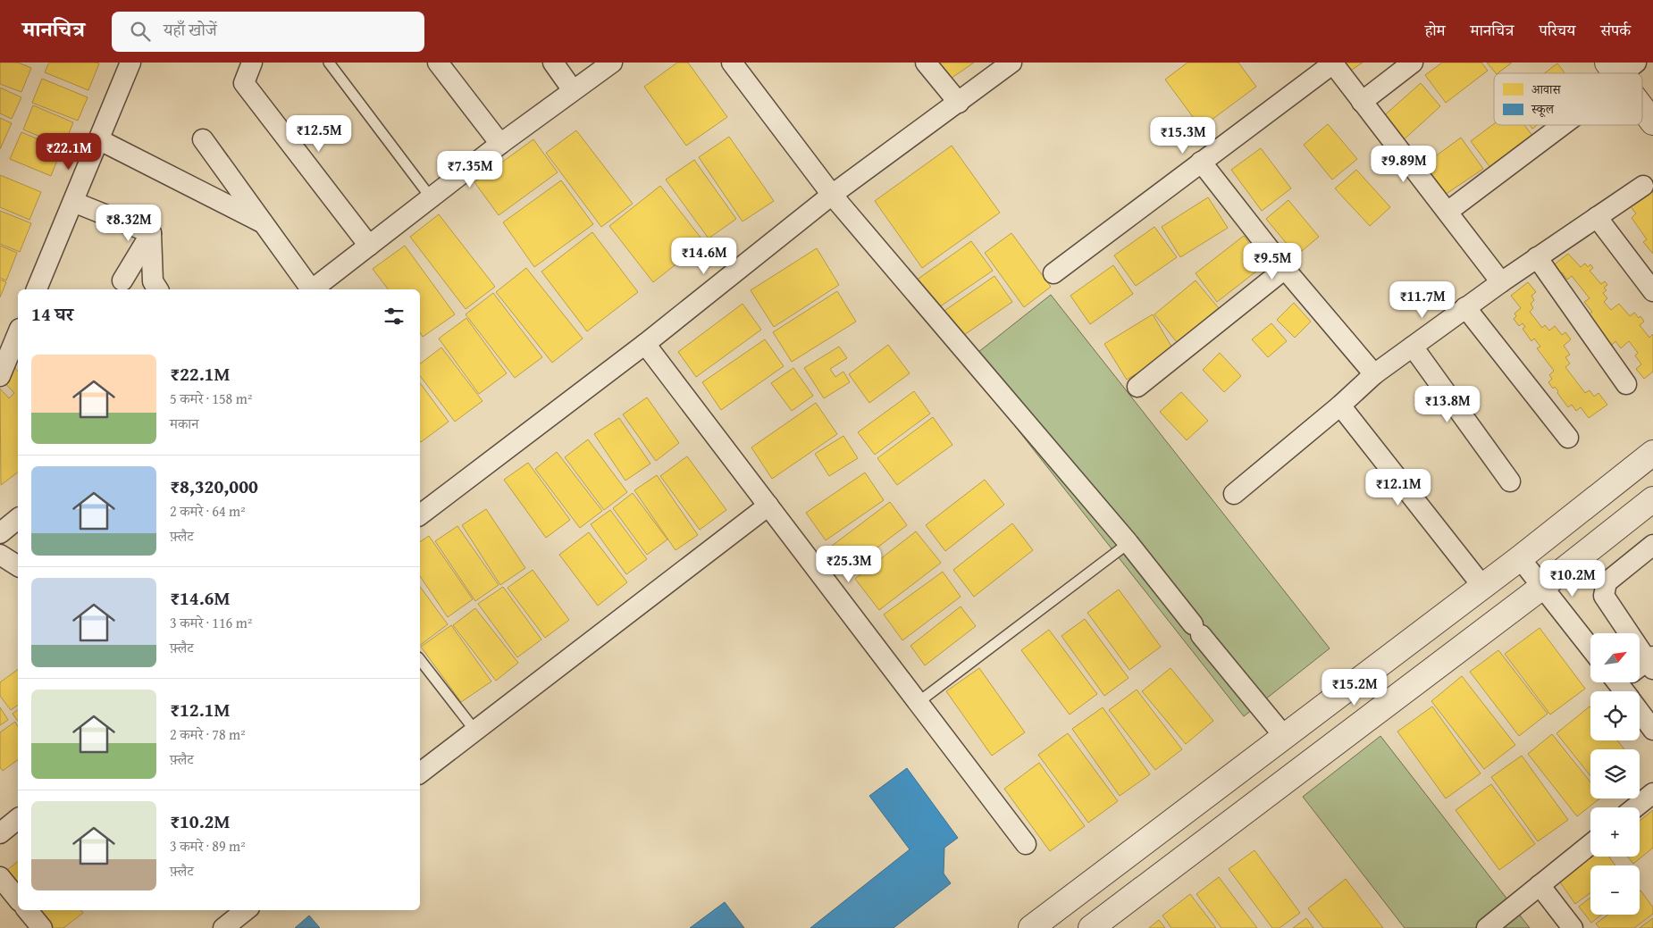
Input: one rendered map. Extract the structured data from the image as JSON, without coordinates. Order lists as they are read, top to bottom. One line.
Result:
{"legend":["आवास","स्कूल"],"north":"top right","page":{"header":"मानचित्र","search":"यहाँ खोजें","nav":["होम","मानचित्र","परिचय","संपर्क"],"price":["₹12.5M","₹15.3M","₹22.1M","₹9.89M","₹7.35M","₹8.32M","₹14.6M","₹9.5M","₹11.7M","₹13.8M","₹12.1M","₹25.3M","₹10.2M","₹15.2M"],"heading":"14 घर","list":[{"name":"₹22.1M","note":"5 कमरे · 158 m² · मकान"},{"name":"₹8,320,000","note":"2 कमरे · 64 m² · फ़्लैट"},{"name":"₹14.6M","note":"3 कमरे · 116 m² · फ़्लैट"},{"name":"₹12.1M","note":"2 कमरे · 78 m² · फ़्लैट"},{"name":"₹10.2M","note":"3 कमरे · 89 m² · फ़्लैट"}],"map_buttons":["+","−"]}}
